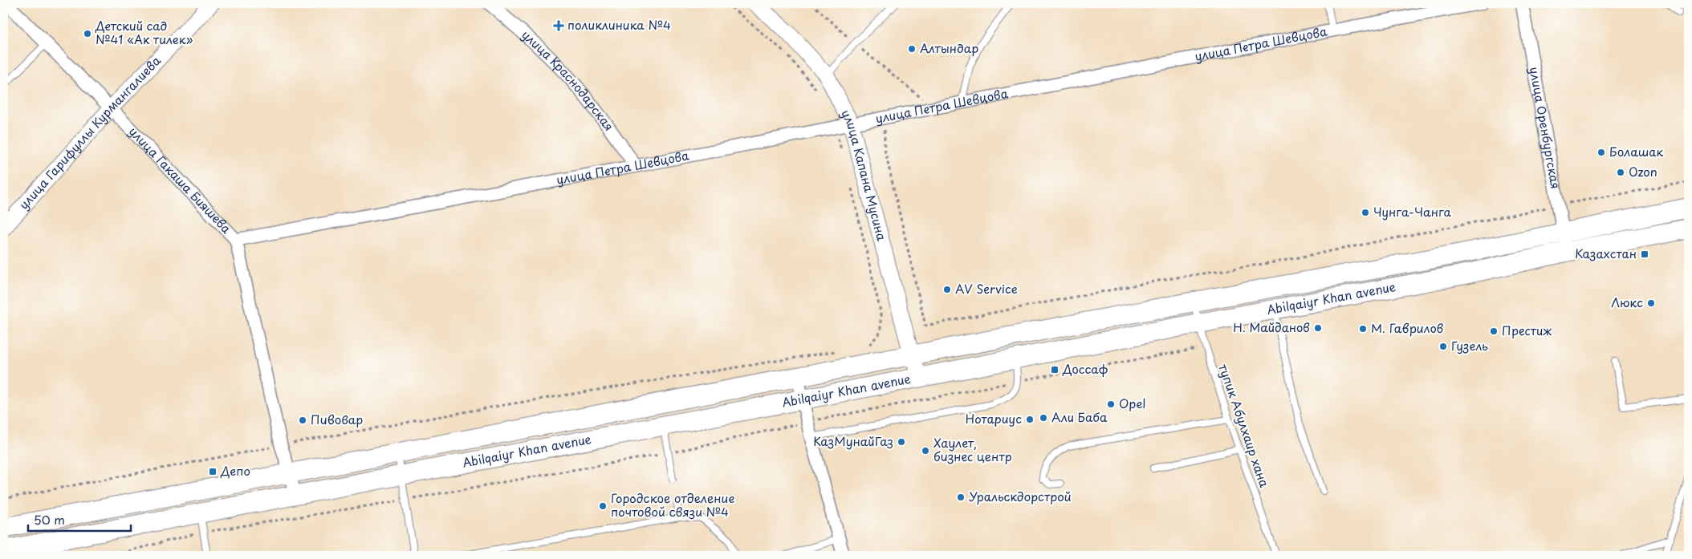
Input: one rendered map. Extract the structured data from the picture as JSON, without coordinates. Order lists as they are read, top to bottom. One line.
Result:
{"streets":{"main road":["Abilqaiyr Khan avenue"],"street":["улица Петра Шевцова","улица Краснодарская","улица Оренбургская","улица Гарифуллы Курмангалиева","улица Капана Мусина","улица Гакаша Бияшева"],"lane":["тупик Абулхаир хана"]},"crossings":[["улица Петра Шевцова","улица Краснодарская"],["улица Петра Шевцова","улица Капана Мусина"],["улица Петра Шевцова","улица Гакаша Бияшева"],["улица Оренбургская","Abilqaiyr Khan avenue"],["улица Гарифуллы Курмангалиева","улица Гакаша Бияшева"],["улица Капана Мусина","Abilqaiyr Khan avenue"],["улица Гакаша Бияшева","Abilqaiyr Khan avenue"],["Abilqaiyr Khan avenue","тупик Абулхаир хана"]],"places":{"health":["поликлиника №4"],"other":["Детский сад №41 «Ак тилек»","Алтындар","Болашак","Ozon","Чунга-Чанга","AV Service","Люкс","Н. Майданов","М. Гаврилов","Престиж","Гузель","Opel","Али Баба","Нотариус","Пивовар","КазМунайГаз","Хаулет, бизнес центр","Уральскдорстрой","Городское отделение почтовой связи №4"],"transit":["Казахстан","Доссаф","Депо"]},"scale_bar":"50 m"}
